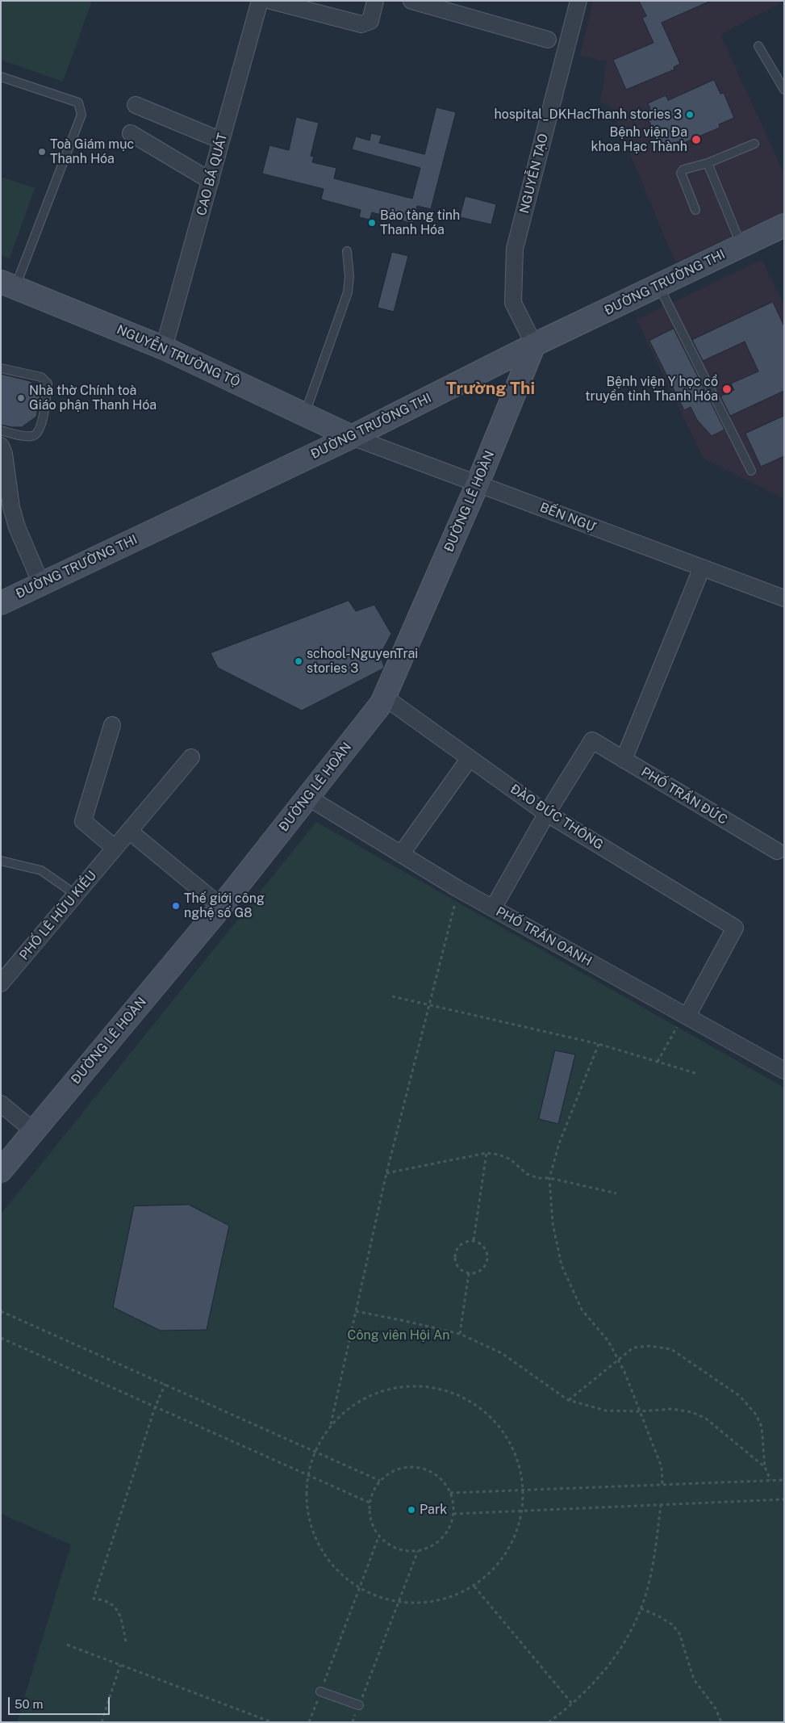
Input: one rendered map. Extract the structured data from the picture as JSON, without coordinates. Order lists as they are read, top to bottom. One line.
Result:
{"streets":{"street":["NGUYỄN TẠO","CAO BÁ QUÁT","ĐƯỜNG TRƯỜNG THI","NGUYỄN TRƯỜNG TỘ","ĐƯỜNG LÊ HOÀN","BẾN NGỰ","PHỐ TRẦN ĐỨC","ĐÀO ĐỨC THÔNG","PHỐ LÊ HỮU KIỀU","PHỐ TRẦN OANH"]},"crossings":[["NGUYỄN TẠO","ĐƯỜNG TRƯỜNG THI"],["NGUYỄN TẠO","ĐƯỜNG LÊ HOÀN"],["CAO BÁ QUÁT","NGUYỄN TRƯỜNG TỘ"],["ĐƯỜNG TRƯỜNG THI","NGUYỄN TRƯỜNG TỘ"],["ĐƯỜNG TRƯỜNG THI","ĐƯỜNG LÊ HOÀN"],["ĐƯỜNG TRƯỜNG THI","BẾN NGỰ"],["NGUYỄN TRƯỜNG TỘ","BẾN NGỰ"],["ĐƯỜNG LÊ HOÀN","BẾN NGỰ"],["ĐƯỜNG LÊ HOÀN","ĐÀO ĐỨC THÔNG"],["ĐƯỜNG LÊ HOÀN","PHỐ TRẦN OANH"],["PHỐ TRẦN ĐỨC","ĐÀO ĐỨC THÔNG"],["ĐÀO ĐỨC THÔNG","PHỐ TRẦN OANH"]],"districts":["Trường Thi"],"parks":["Công viên Hội An"],"places":["hospital_DKHacThanh stories 3","Bệnh viện Đa khoa Hạc Thành","Toà Giám mục Thanh Hóa","Bảo tàng tỉnh Thanh Hóa","Bệnh viện Y học cổ truyền tỉnh Thanh Hóa","Nhà thờ Chính toà Giáo phận Thanh Hóa","school-NguyenTrai stories 3","Thế giới công nghệ số G8","Park"],"scale_bar":"50 m"}
